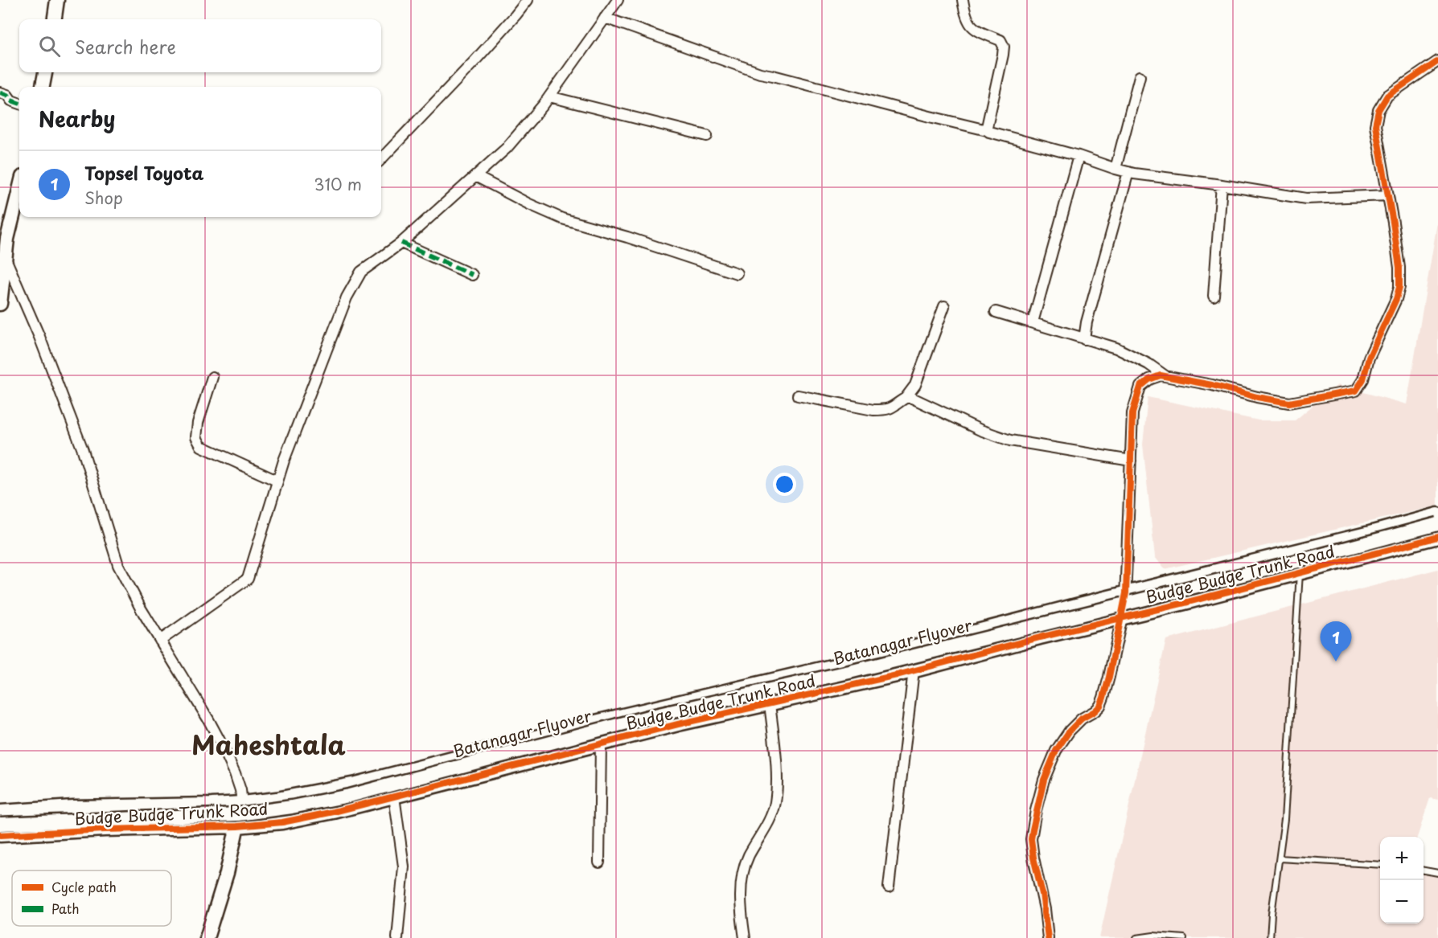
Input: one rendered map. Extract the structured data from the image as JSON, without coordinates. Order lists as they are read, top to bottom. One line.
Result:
{"streets":{"street":["Budge Budge Trunk Road","Batanagar Flyover"]},"districts":["Maheshtala"],"legend":["Cycle path","Path"],"page":{"search":"Search here","heading":"Nearby","list":[{"mark":"1","name":"Topsel Toyota","note":"Shop","value":"310 m"}],"pins":"1","map_buttons":["+","−"]}}
